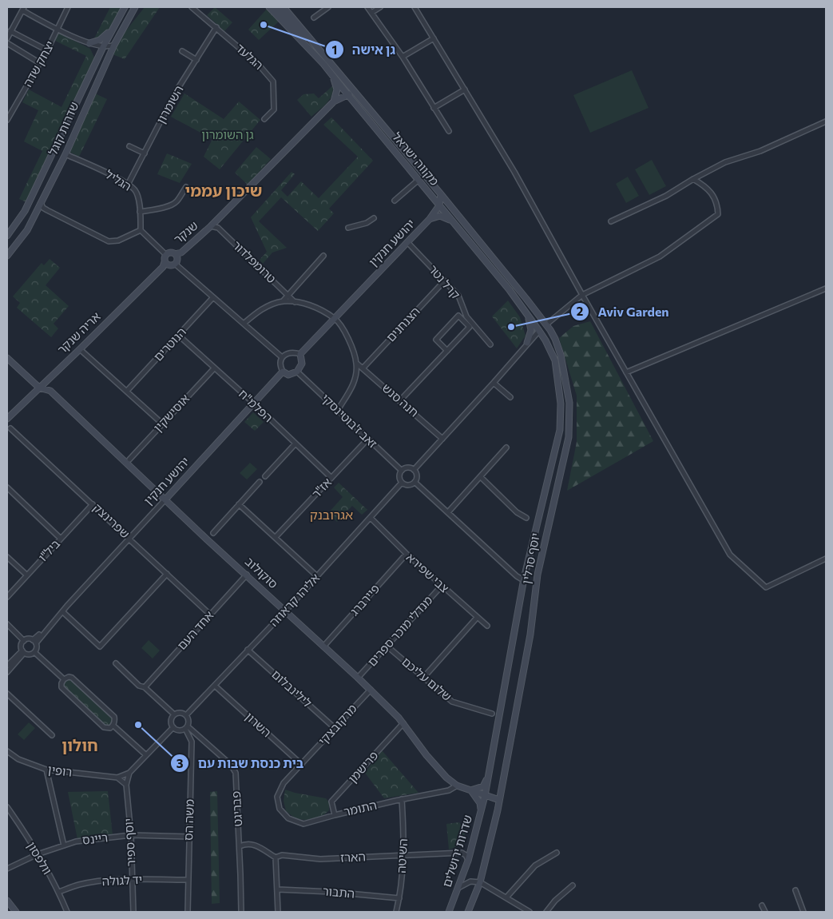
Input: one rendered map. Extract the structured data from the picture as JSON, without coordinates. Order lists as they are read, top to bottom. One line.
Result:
{"streets":{"main road":["שדרות קוגל","מקווה ישראל","שנקר","יהושע חנקין","אריה שנקר","יוסף סרלין","סוקולוב","שדרות ירושלים"],"street":["הגלעד","יצחק שדה","השומרון","הגליל","טרומפלדור","קרל נטר","הצנחנים","הנוטרים","חנה סנש","הפלמ\"ח","אוסישקין","זאב ז'בוטינסקי","אז\"ר","שפרינצק","ביל\"ו","צבי שפירא","אליהו קראוזה","פיירברג","אחד העם","מנדלי מוכר ספרים","שלום עליכם","לילינבלום","השרון","מרקובצקי","פרישמן","רופין","פבריגט","התומר","משה הס","ריינס","יוסף ספיר","השיטה","הארז","וולפסון","יד לגולה","התבור"]},"crossings":[["הגלעד","השומרון"],["השומרון","הגליל"],["שדרות קוגל","הגליל"],["מקווה ישראל","יהושע חנקין"],["מקווה ישראל","יוסף סרלין"],["שנקר","טרומפלדור"],["שנקר","אריה שנקר"],["יהושע חנקין","קרל נטר"],["יהושע חנקין","הפלמ\"ח"],["יהושע חנקין","זאב ז'בוטינסקי"],["יהושע חנקין","שפרינצק"],["יהושע חנקין","סוקולוב"],["קרל נטר","הצנחנים"],["הצנחנים","חנה סנש"],["אריה שנקר","סוקולוב"],["הנוטרים","הפלמ\"ח"],["הפלמ\"ח","אוסישקין"],["הפלמ\"ח","אז\"ר"],["זאב ז'בוטינסקי","אז\"ר"],["זאב ז'בוטינסקי","אליהו קראוזה"],["שפרינצק","ביל\"ו"],["שפרינצק","אחד העם"],["יוסף סרלין","סוקולוב"],["יוסף סרלין","שדרות ירושלים"],["סוקולוב","אליהו קראוזה"],["סוקולוב","פיירברג"],["סוקולוב","אחד העם"],["סוקולוב","מנדלי מוכר ספרים"],["סוקולוב","מרקובצקי"],["סוקולוב","פרישמן"],["סוקולוב","התומר"],["סוקולוב","שדרות ירושלים"],["צבי שפירא","אליהו קראוזה"],["צבי שפירא","פיירברג"],["צבי שפירא","מנדלי מוכר ספרים"],["אליהו קראוזה","לילינבלום"],["אליהו קראוזה","השרון"],["אליהו קראוזה","פבריגט"],["אליהו קראוזה","משה הס"],["מנדלי מוכר ספרים","שלום עליכם"],["לילינבלום","מרקובצקי"],["השרון","מרקובצקי"],["מרקובצקי","התומר"],["פרישמן","התומר"],["רופין","יוסף ספיר"],["פבריגט","משה הס"],["התומר","השיטה"],["משה הס","ריינס"],["משה הס","יד לגולה"],["ריינס","יוסף ספיר"],["ריינס","וולפסון"],["יוסף ספיר","יד לגולה"],["שדרות ירושלים","הארז"],["השיטה","הארז"],["השיטה","התבור"],["וולפסון","יד לגולה"]],"districts":["שיכון עממי","אגרובנק","חולון"],"parks":["גן השומרון"],"places":["גן אישה","Aviv Garden","בית כנסת שבות עם"]}
